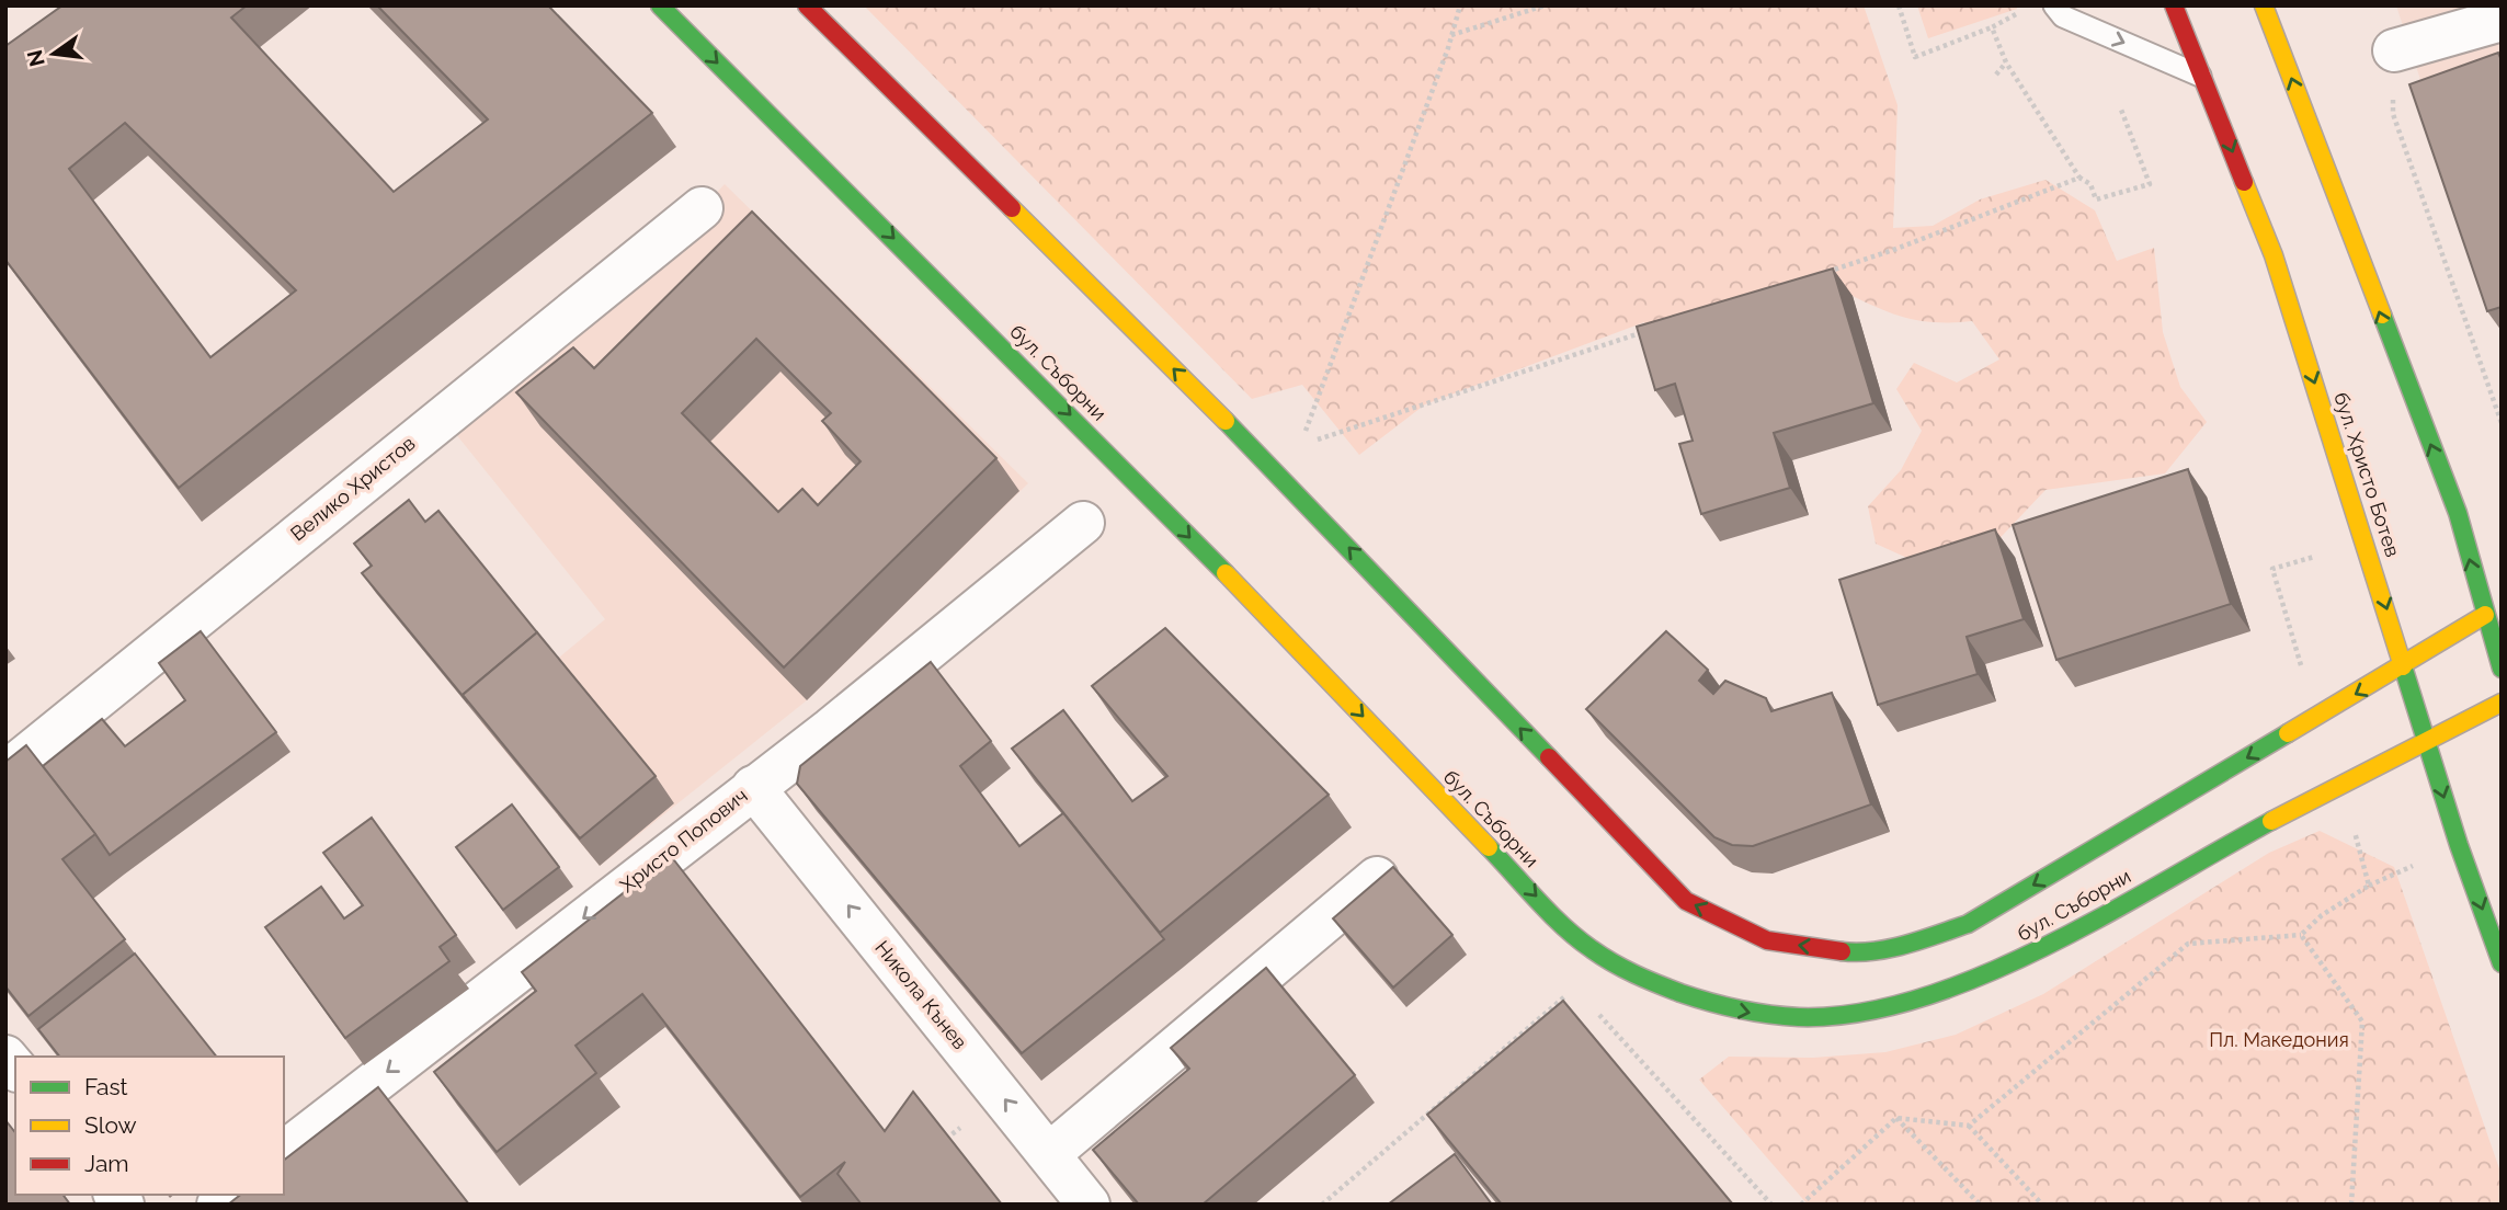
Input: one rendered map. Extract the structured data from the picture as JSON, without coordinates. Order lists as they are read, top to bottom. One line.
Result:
{"streets":{"street":["бул. Съборни","бул. Христо Ботев","Велико Христов","Христо Попович","Никола Кънев"]},"crossings":[["бул. Съборни","бул. Христо Ботев"],["Христо Попович","Никола Кънев"]],"one_way":["Христо Попович","Никола Кънев"],"parks":["Пл. Македония"],"legend":["Fast","Slow","Jam"],"north":"left"}
